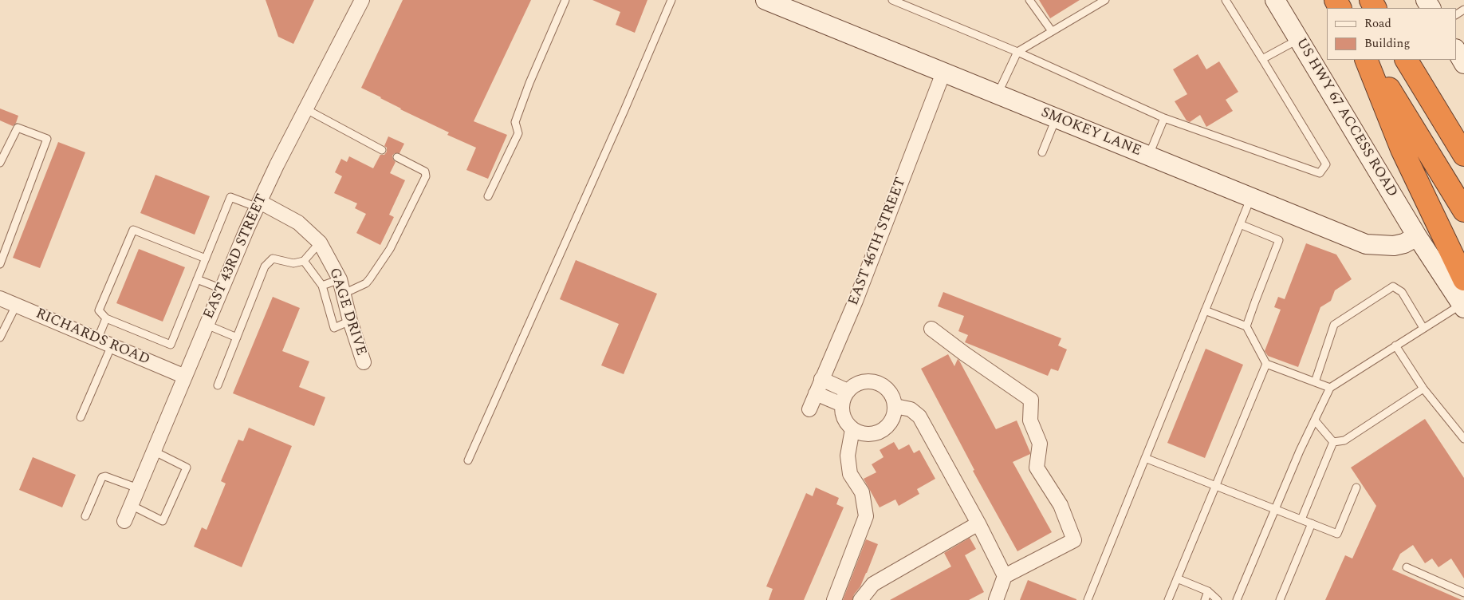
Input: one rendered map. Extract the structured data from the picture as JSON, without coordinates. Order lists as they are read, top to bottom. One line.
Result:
{"streets":{"street":["US HWY 67 ACCESS ROAD","SMOKEY LANE","EAST 46TH STREET","EAST 43RD STREET","GAGE DRIVE","RICHARDS ROAD"]},"crossings":[["US HWY 67 ACCESS ROAD","SMOKEY LANE"],["SMOKEY LANE","EAST 46TH STREET"],["EAST 43RD STREET","GAGE DRIVE"],["EAST 43RD STREET","RICHARDS ROAD"]],"legend":["Road","Building"]}
